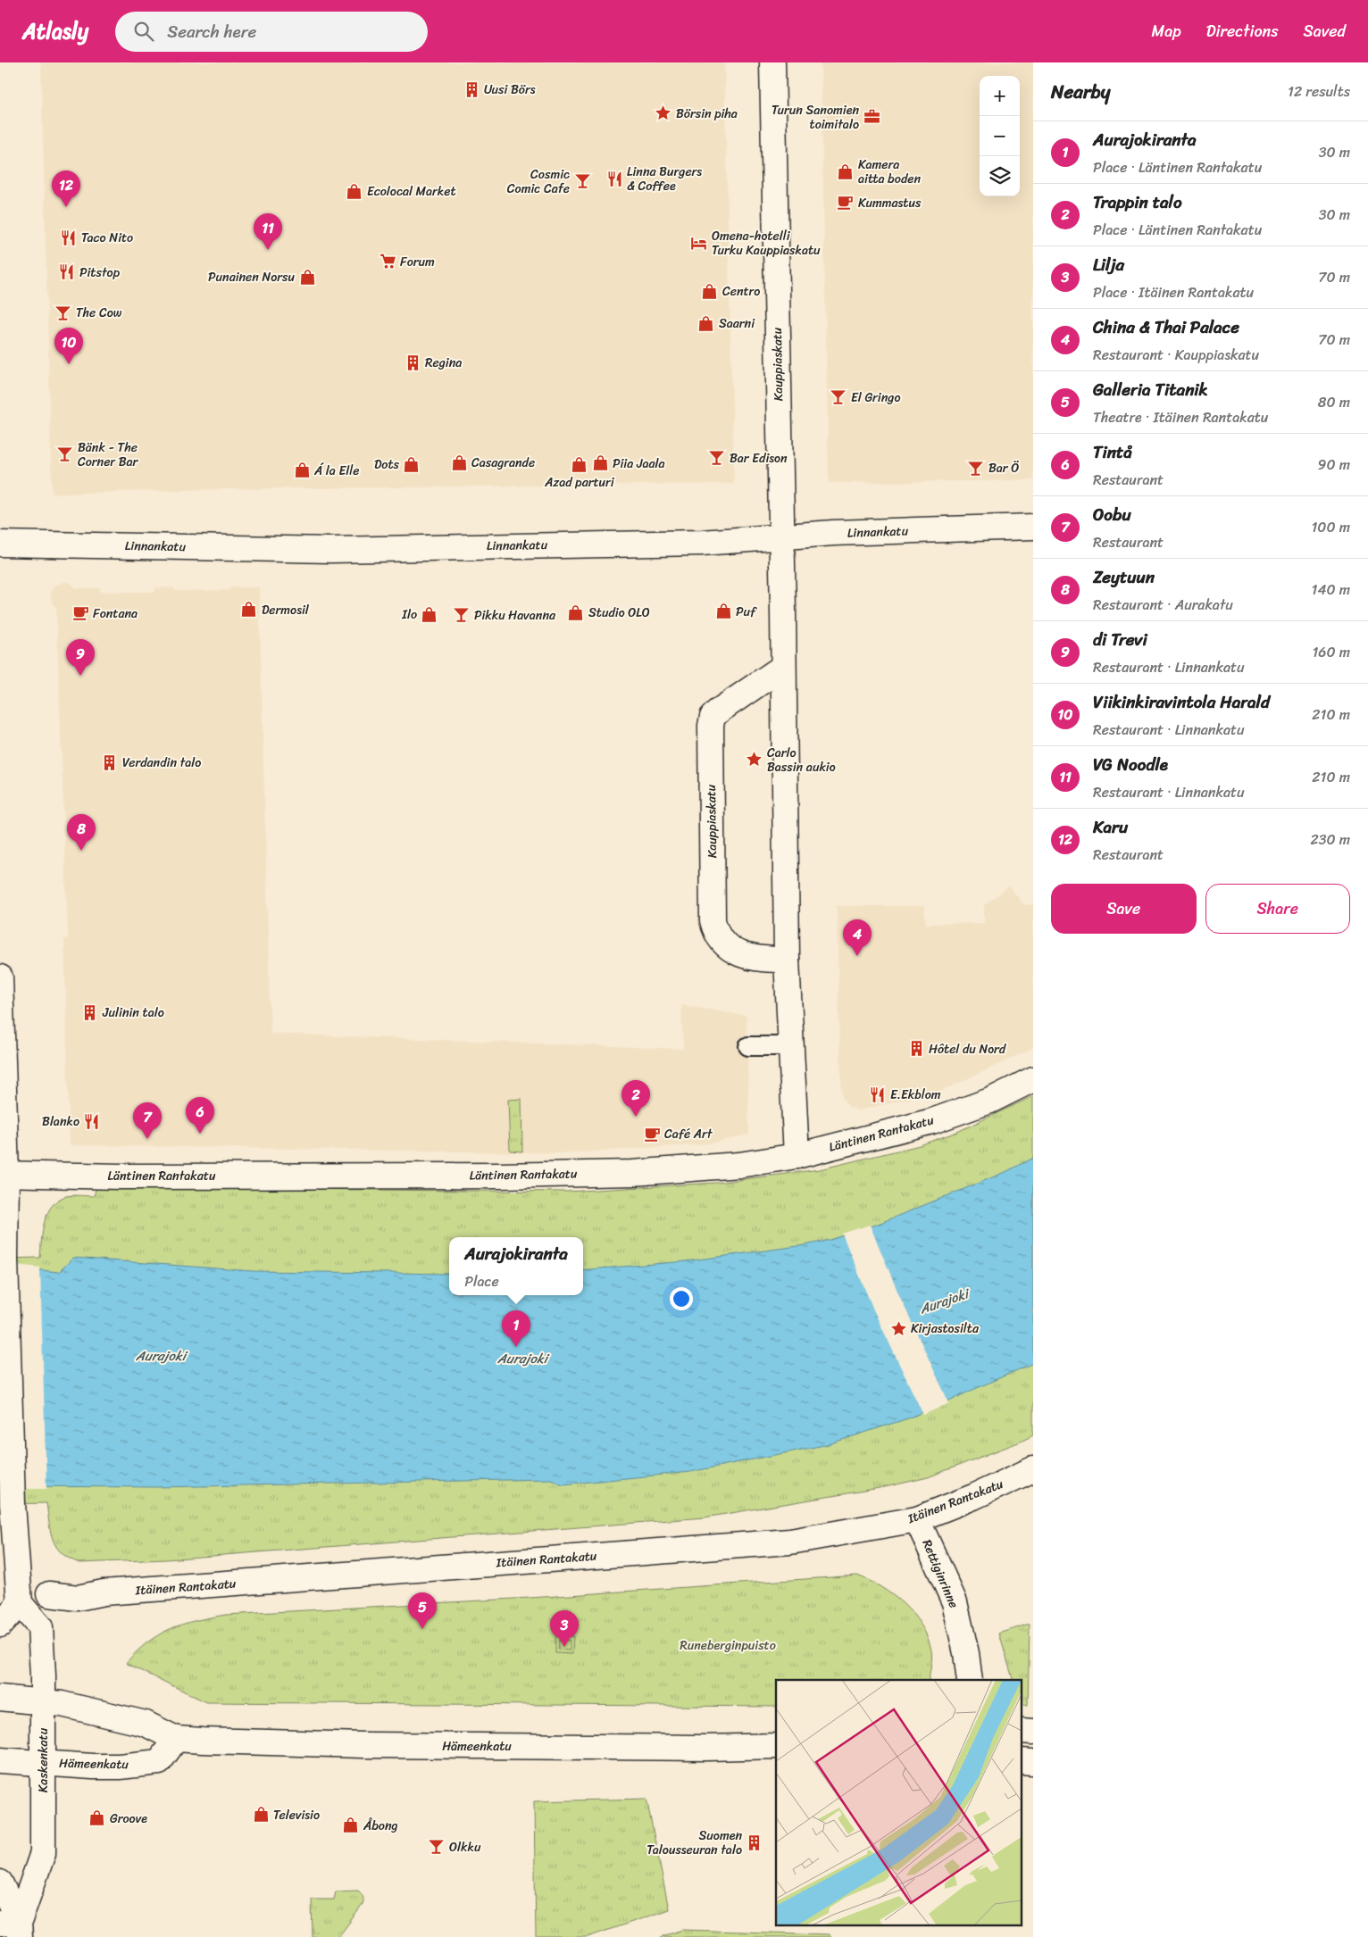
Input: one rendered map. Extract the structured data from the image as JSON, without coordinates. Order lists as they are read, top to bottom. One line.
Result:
{"streets":{"street":["Kauppiaskatu","Linnankatu","Läntinen Rantakatu","Itäinen Rantakatu","Rettiginrinne","Hämeenkatu","Kaskenkatu"]},"crossings":[["Kauppiaskatu","Linnankatu"],["Kauppiaskatu","Läntinen Rantakatu"],["Itäinen Rantakatu","Rettiginrinne"],["Hämeenkatu","Kaskenkatu"]],"water":["Aurajoki"],"parks":["Runeberginpuisto"],"places":{"building":["Uusi Börs","Regina","Verdandin talo","Julinin talo","Hôtel du Nord","Suomen Talousseuran talo"],"place":["Börsin piha","Carlo Bassin aukio","Kirjastosilta"],"office":["Turun Sanomien toimitalo"],"shop":["Kamera aitta boden","Ecolocal Market","Punainen Norsu","Centro","Saarni","Casagrande","Piia Jaala","Dots","Azad parturi","Á la Elle","Dermosil","Puf","Studio OLO","Ilo","Televisio","Groove","Åbong"],"restaurant":["Linna Burgers & Coffee","Taco Nito","Pitstop","E.Ekblom","Blanko"],"bar":["Cosmic Comic Cafe","The Cow","El Gringo","Bänk - The Corner Bar","Bar Edison","Bar Ö","Pikku Havanna","Olkku"],"cafe":["Kummastus","Fontana","Café Art"],"hotel":["Omena-hotelli Turku Kauppiaskatu"],"supermarket":["Forum"]},"page":{"header":"Atlasly","search":"Search here","nav":["Map","Directions","Saved"],"heading":["Nearby","12 results"],"map_buttons":["+","−"],"list":[{"mark":"1","name":"Aurajokiranta","note":"Place · Läntinen Rantakatu","value":"30 m"},{"mark":"2","name":"Trappin talo","note":"Place · Läntinen Rantakatu","value":"30 m"},{"mark":"3","name":"Lilja","note":"Place · Itäinen Rantakatu","value":"70 m"},{"mark":"4","name":"China & Thai Palace","note":"Restaurant · Kauppiaskatu","value":"70 m"},{"mark":"5","name":"Galleria Titanik","note":"Theatre · Itäinen Rantakatu","value":"80 m"},{"mark":"6","name":"Tintå","note":"Restaurant","value":"90 m"},{"mark":"7","name":"Oobu","note":"Restaurant","value":"100 m"},{"mark":"8","name":"Zeytuun","note":"Restaurant · Aurakatu","value":"140 m"},{"mark":"9","name":"di Trevi","note":"Restaurant · Linnankatu","value":"160 m"},{"mark":"10","name":"Viikinkiravintola Harald","note":"Restaurant · Linnankatu","value":"210 m"},{"mark":"11","name":"VG Noodle","note":"Restaurant · Linnankatu","value":"210 m"},{"mark":"12","name":"Karu","note":"Restaurant","value":"230 m"}],"pins":["12","11","10","9","8","4","2","6","7","1","5","3"],"buttons":["Save","Share"],"popup":["Aurajokiranta","Place"]}}
